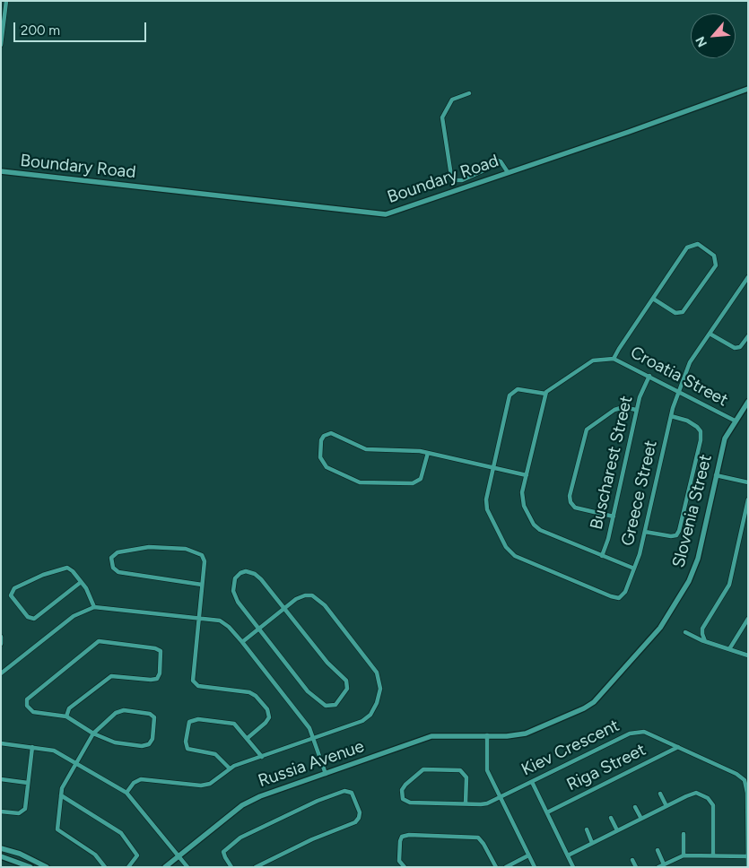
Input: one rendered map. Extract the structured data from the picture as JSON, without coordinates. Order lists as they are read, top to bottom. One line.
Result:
{"streets":{"street":["Boundary Road","Croatia Street","Buscharest Street","Greece Street","Slovenia Street","Kiev Crescent","Russia Avenue","Riga Street"]},"crossings":[["Croatia Street","Buscharest Street"],["Croatia Street","Greece Street"],["Croatia Street","Slovenia Street"],["Slovenia Street","Russia Avenue"],["Kiev Crescent","Riga Street"]],"scale_bar":"200 m","north":"bottom left"}
